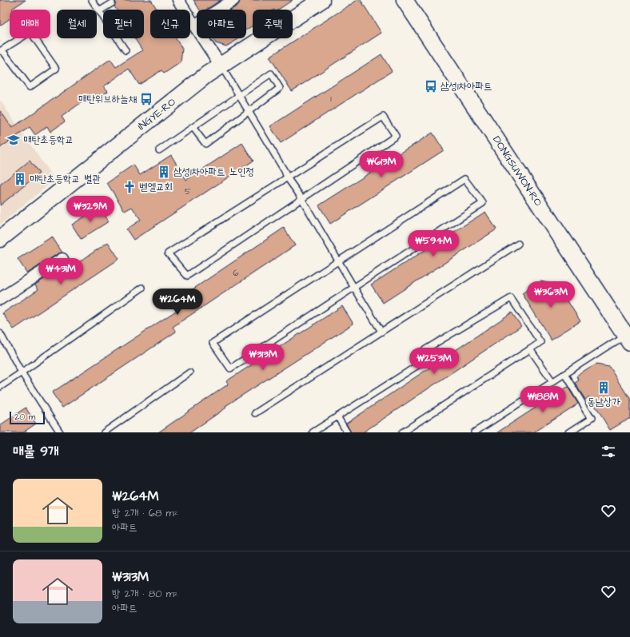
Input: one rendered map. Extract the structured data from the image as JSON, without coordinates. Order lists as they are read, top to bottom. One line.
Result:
{"streets":{"street":["INGYE-RO","DONGSUWON-RO"]},"places":{"bus stop":["삼성1차아파트","매탄위브하늘채"],"school or university":["매탄초등학교"],"building":["삼성1차아파트 노인정","매탄초등학교 별관","동남상가"],"church":["벧엘교회"]},"house_numbers":["1","5","6"],"scale_bar":"20 m","page":{"chip":["매매","월세","필터","신규","아파트","주택"],"price":["₩613M","₩329M","₩594M","₩431M","₩363M","₩264M","₩313M","₩253M","₩188M"],"scale":"20 m","heading":"매물 9개","list":[{"name":"₩264M","note":"방 2개 · 68 m² · 아파트"},{"name":"₩313M","note":"방 2개 · 80 m² · 아파트"}]}}
